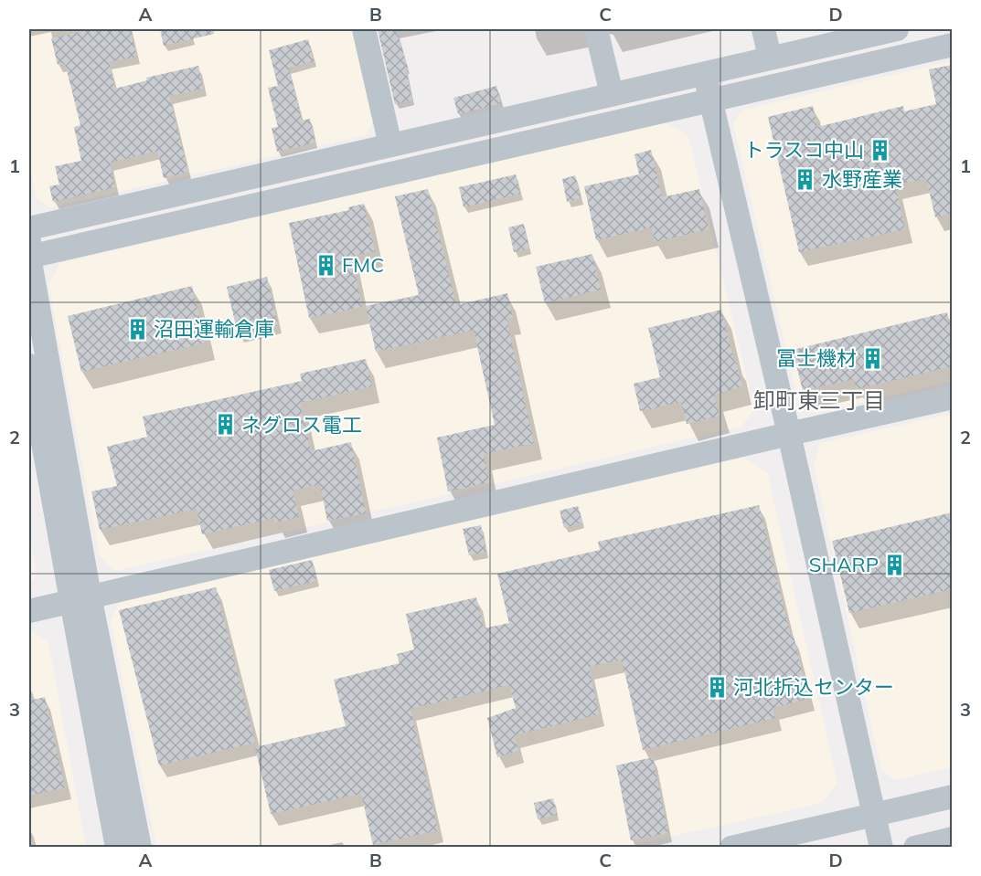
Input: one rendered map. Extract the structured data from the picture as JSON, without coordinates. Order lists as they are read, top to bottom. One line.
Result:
{"districts":["卸町東三丁目"],"places":{"building":["トラスコ中山","水野産業","FMC","沼田運輸倉庫","冨士機材","ネグロス電工","SHARP","河北折込センター"]},"grid":{"columns":["A","B","C","D"],"rows":["1","2","3"]}}
